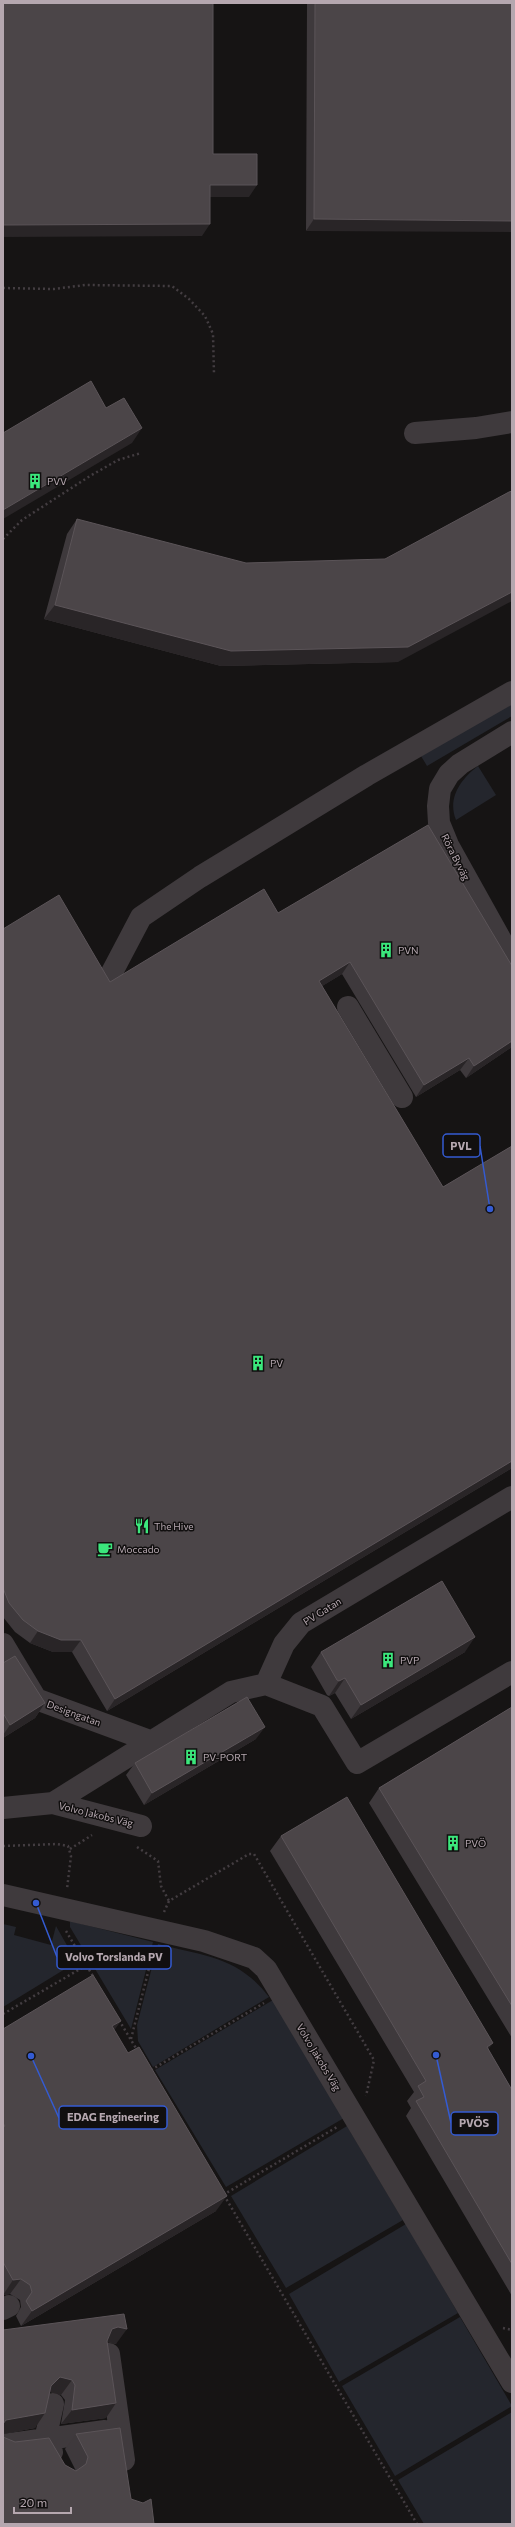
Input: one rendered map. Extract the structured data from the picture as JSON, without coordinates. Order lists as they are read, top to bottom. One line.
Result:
{"streets":{"street":["Röra Byväg","PV Gatan","Designgatan","Volvo Jakobs Väg"]},"places":{"building":["PVV","PVN","PV","PVP","PV-PORT","PVÖ"],"other":["PVL","Volvo Torslanda PV","PVÖS","EDAG Engineering"],"restaurant":["The Hive"],"cafe":["Moccado"]},"scale_bar":"20 m"}
